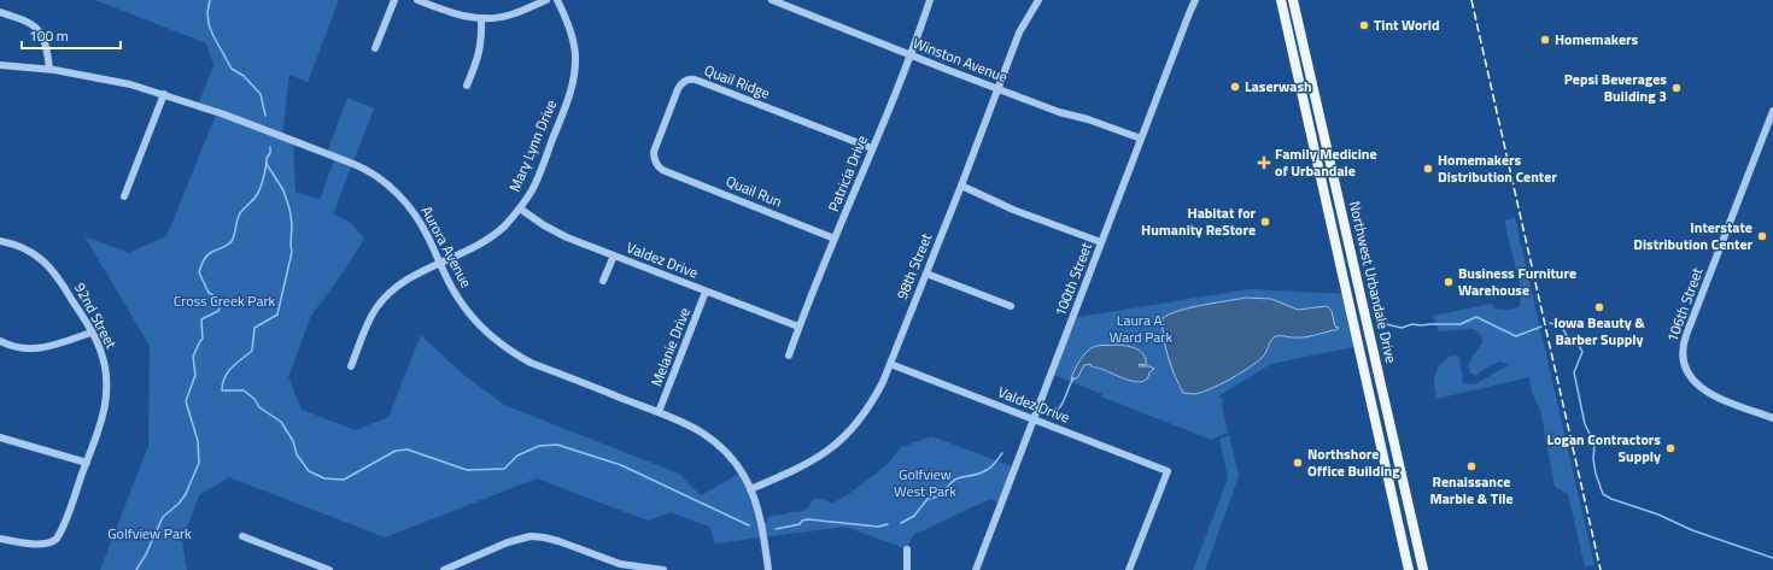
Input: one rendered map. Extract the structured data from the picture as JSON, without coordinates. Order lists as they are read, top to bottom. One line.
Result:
{"streets":{"main road":["Northwest Urbandale Drive"],"street":["Winston Avenue","Quail Ridge","Mary Lynn Drive","Patricia Drive","Quail Run","Aurora Avenue","Valdez Drive","98th Street","100th Street","106th Street","92nd Street","Melanie Drive"]},"crossings":[["Winston Avenue","Patricia Drive"],["Winston Avenue","98th Street"],["Winston Avenue","100th Street"],["Quail Ridge","Patricia Drive"],["Quail Ridge","Quail Run"],["Mary Lynn Drive","Aurora Avenue"],["Mary Lynn Drive","Valdez Drive"],["Patricia Drive","Quail Run"],["Patricia Drive","Valdez Drive"],["Aurora Avenue","98th Street"],["Aurora Avenue","Melanie Drive"],["Valdez Drive","98th Street"],["Valdez Drive","100th Street"],["Valdez Drive","Melanie Drive"]],"parks":["Cross Creek Park","Laura A. Ward Park","Golfview West Park","Golfview Park"],"places":{"other":["Tint World","Homemakers","Laserwash","Pepsi Beverages Building 3","Homemakers Distribution Center","Habitat for Humanity ReStore","Interstate Distribution Center","Business Furniture Warehouse","Iowa Beauty & Barber Supply","Logan Contractors Supply","Northshore Office Building","Renaissance Marble & Tile"],"health":["Family Medicine of Urbandale"]},"scale_bar":"100 m"}
